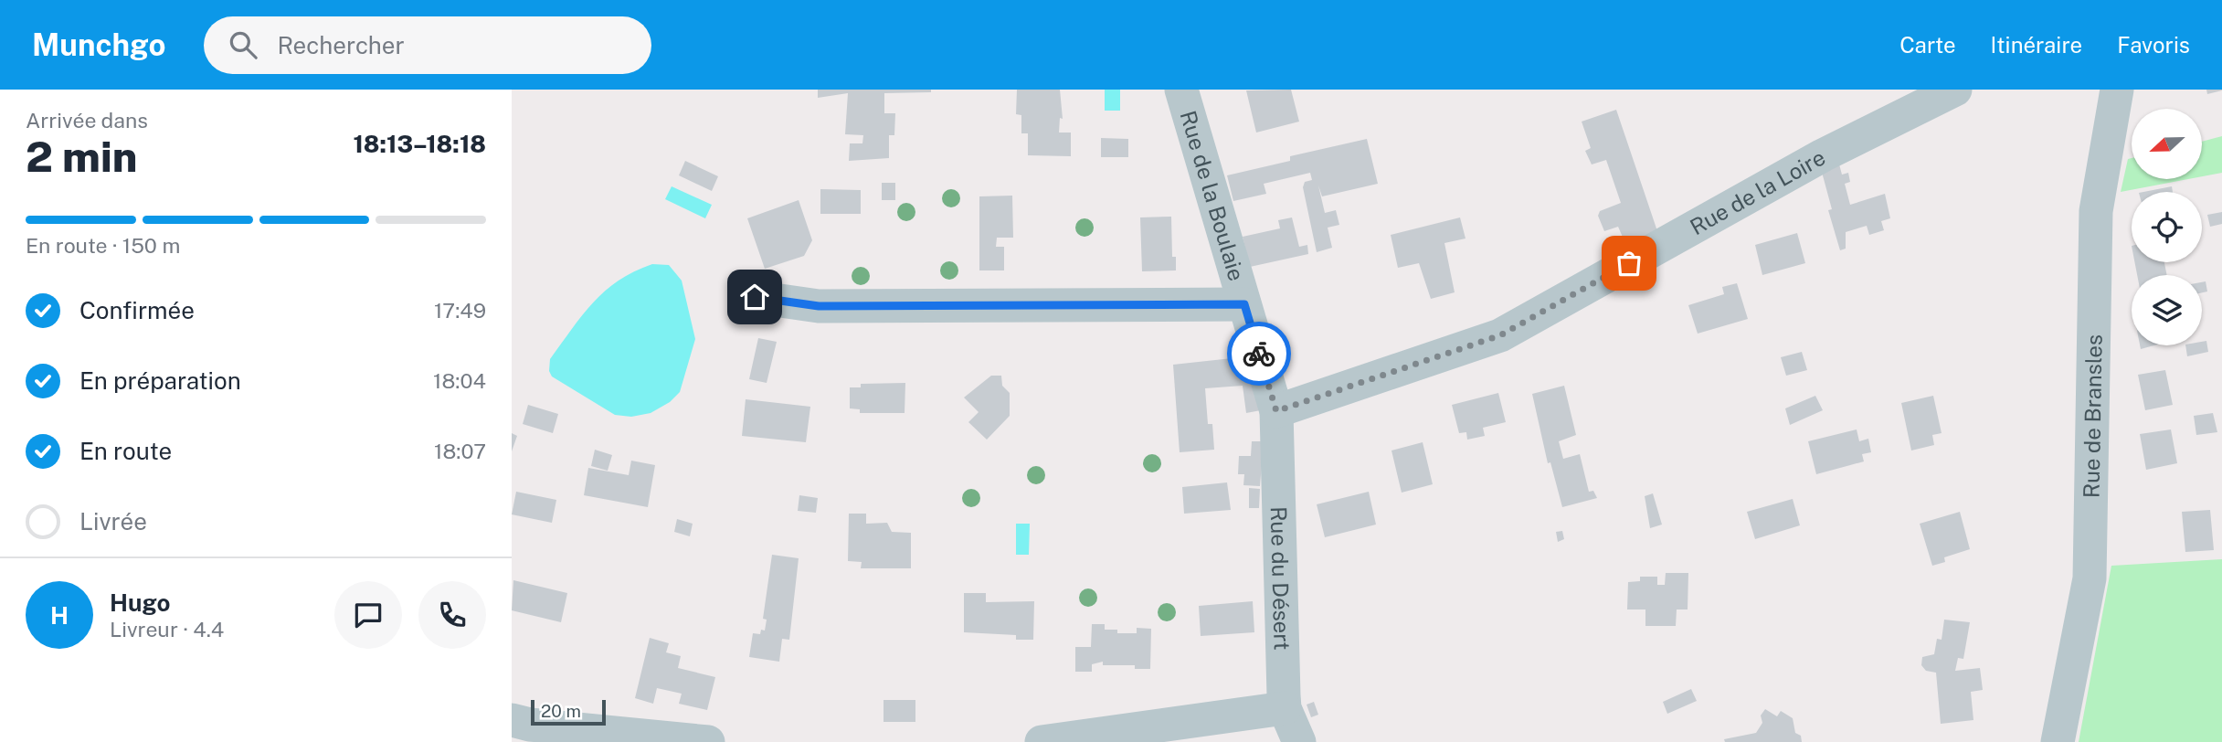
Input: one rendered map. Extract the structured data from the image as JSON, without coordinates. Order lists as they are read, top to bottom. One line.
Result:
{"streets":{"street":["Rue de la Loire","Rue de la Boulaie","Rue de Bransles","Rue du Désert"]},"crossings":[["Rue de la Loire","Rue de la Boulaie"],["Rue de la Loire","Rue du Désert"],["Rue de la Boulaie","Rue du Désert"]],"scale_bar":"20 m","north":"left","page":{"header":"Munchgo","search":"Rechercher","nav":["Carte","Itinéraire","Favoris"],"heading":["2 min","Arrivée dans","18:13–18:18"],"panel":["Hugo","Livreur · 4.4"],"bar":"En route · 150 m","list":[["Confirmée","17:49"],["En préparation","18:04"],["En route","18:07"],"Livrée"],"round":"H","scale":"20 m"}}
